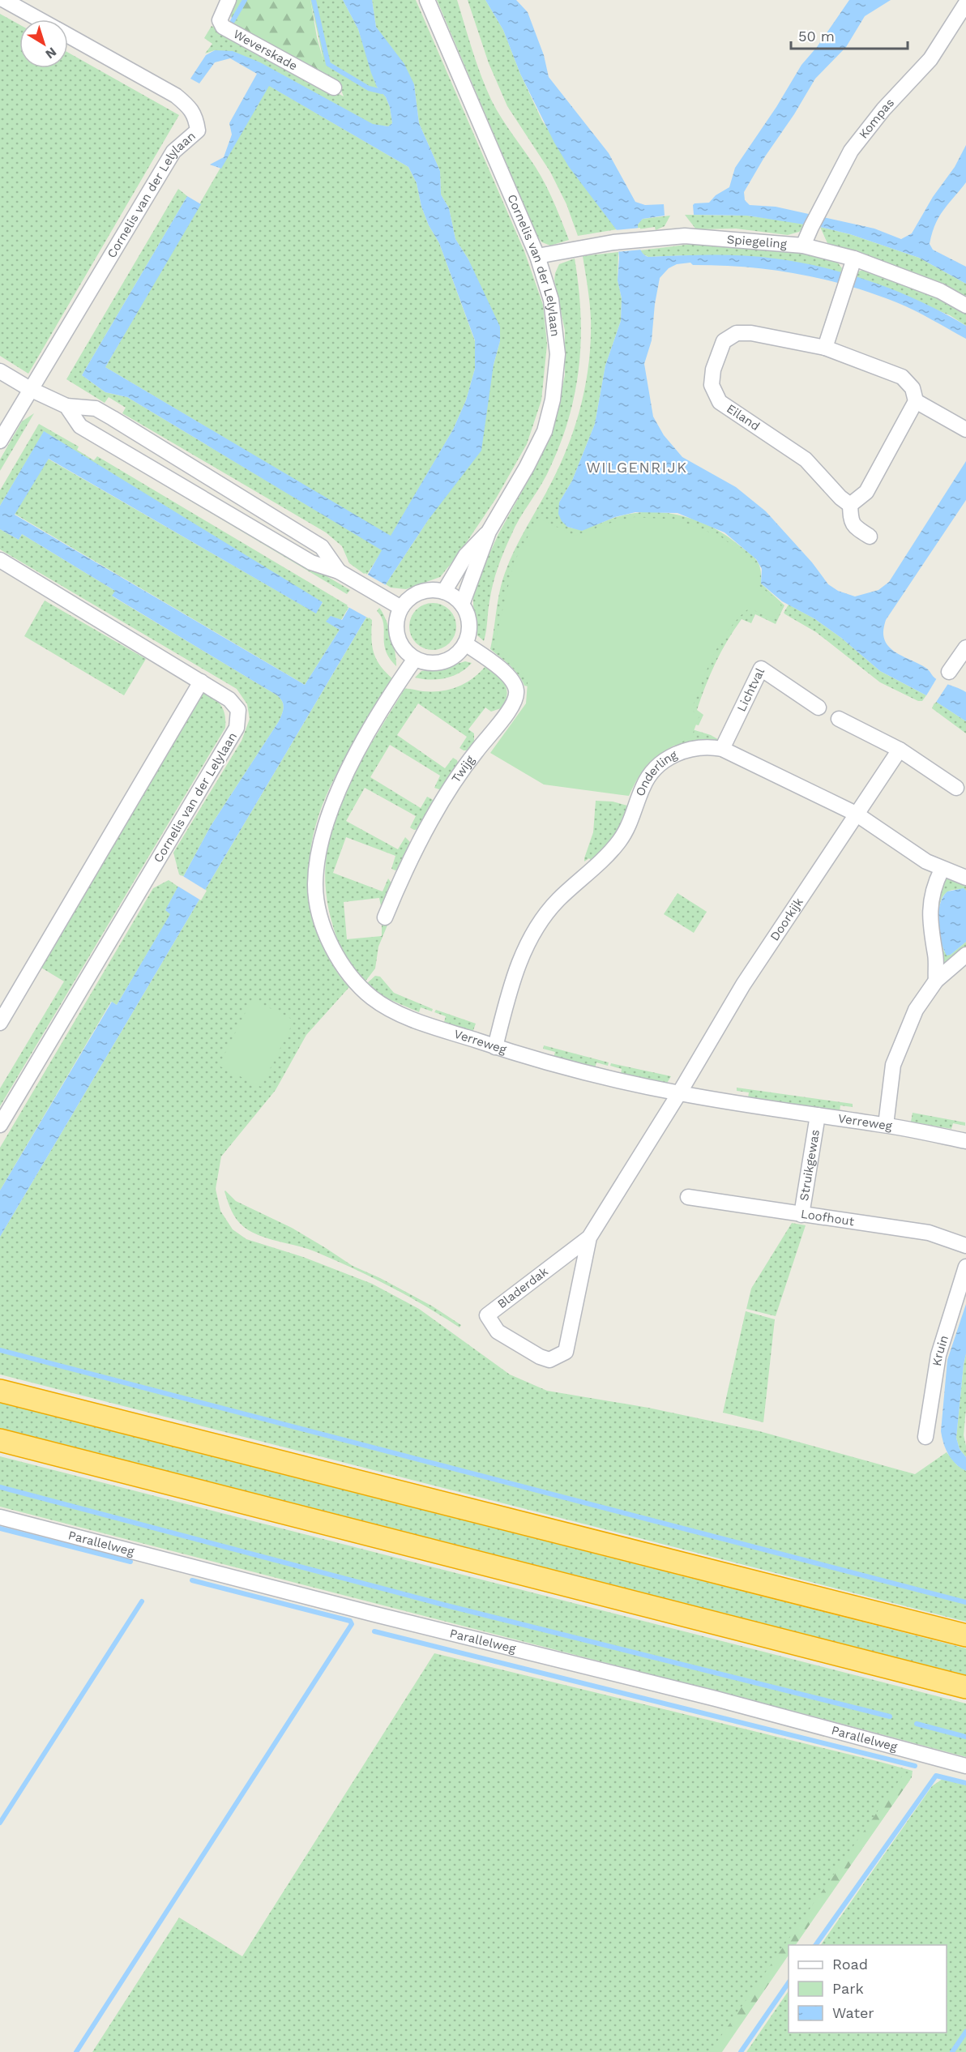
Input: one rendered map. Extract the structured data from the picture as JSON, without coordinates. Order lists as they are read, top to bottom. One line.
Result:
{"streets":{"street":["Weverskade","Kompas","Cornelis van der Lelylaan","Spiegeling","Eiland","Lichtval","Twijg","Onderling","Doorkijk","Verreweg","Struikgewas","Loofhout","Bladerdak","Kruin","Parallelweg"]},"crossings":[["Kompas","Spiegeling"],["Cornelis van der Lelylaan","Spiegeling"],["Cornelis van der Lelylaan","Twijg"],["Cornelis van der Lelylaan","Verreweg"],["Lichtval","Onderling"],["Twijg","Verreweg"],["Onderling","Doorkijk"],["Onderling","Verreweg"],["Doorkijk","Verreweg"],["Doorkijk","Bladerdak"],["Verreweg","Struikgewas"],["Verreweg","Bladerdak"],["Struikgewas","Loofhout"]],"districts":["WILGENRIJK"],"legend":["Road","Park","Water"],"scale_bar":"50 m","north":"bottom right"}
